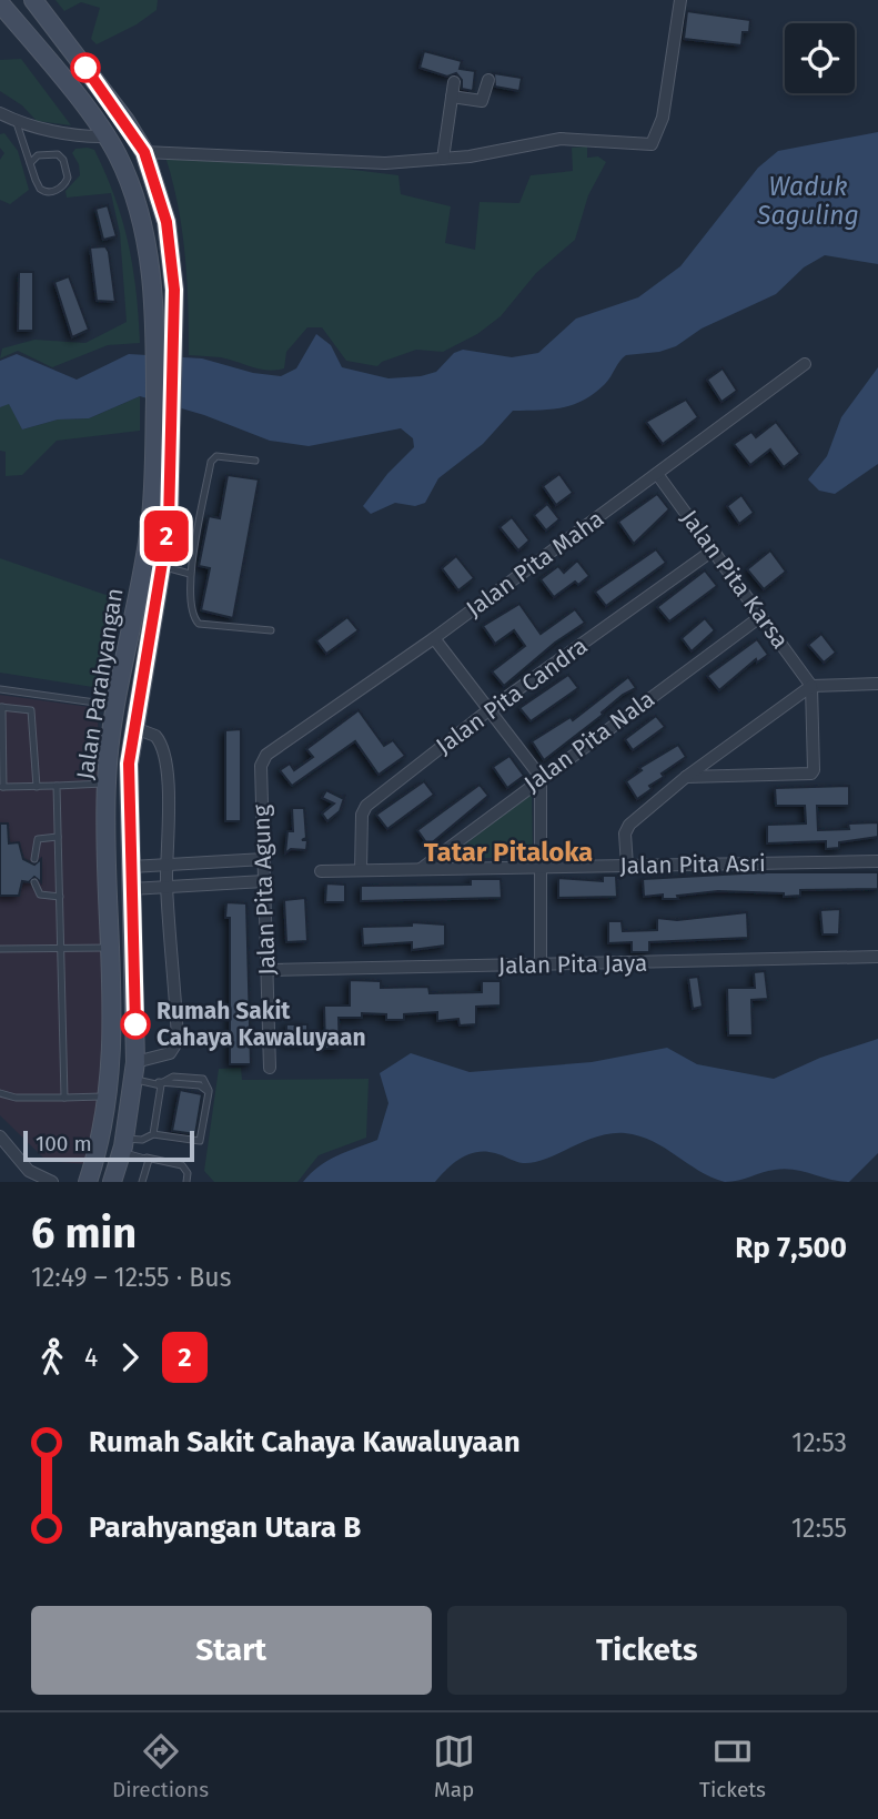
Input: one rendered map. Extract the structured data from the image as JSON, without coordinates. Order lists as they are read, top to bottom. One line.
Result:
{"streets":{"main road":["Jalan Parahyangan"],"street":["Jalan Pita Maha","Jalan Pita Karsa","Jalan Pita Candra","Jalan Pita Nala","Jalan Pita Asri","Jalan Pita Agung","Jalan Pita Jaya"]},"crossings":[["Jalan Pita Maha","Jalan Pita Karsa"],["Jalan Pita Maha","Jalan Pita Agung"],["Jalan Pita Karsa","Jalan Pita Candra"],["Jalan Pita Karsa","Jalan Pita Nala"],["Jalan Pita Candra","Jalan Pita Asri"],["Jalan Pita Nala","Jalan Pita Asri"],["Jalan Pita Agung","Jalan Pita Jaya"]],"districts":["Tatar Pitaloka"],"water":["Waduk Saguling"],"places":["Rumah Sakit Cahaya Kawaluyaan"],"lines":["bus line 2"],"scale_bar":"100 m","page":{"on_map":"2","scale":"100 m","heading":["6 min","12:49 – 12:55 · Bus","Rp 7,500"],"legs":["4","2"],"list":[{"name":"Rumah Sakit Cahaya Kawaluyaan","value":"12:53"},{"name":"Parahyangan Utara B","value":"12:55"}],"buttons":["Start","Tickets"],"tabs":["Directions","Map","Tickets"]}}
